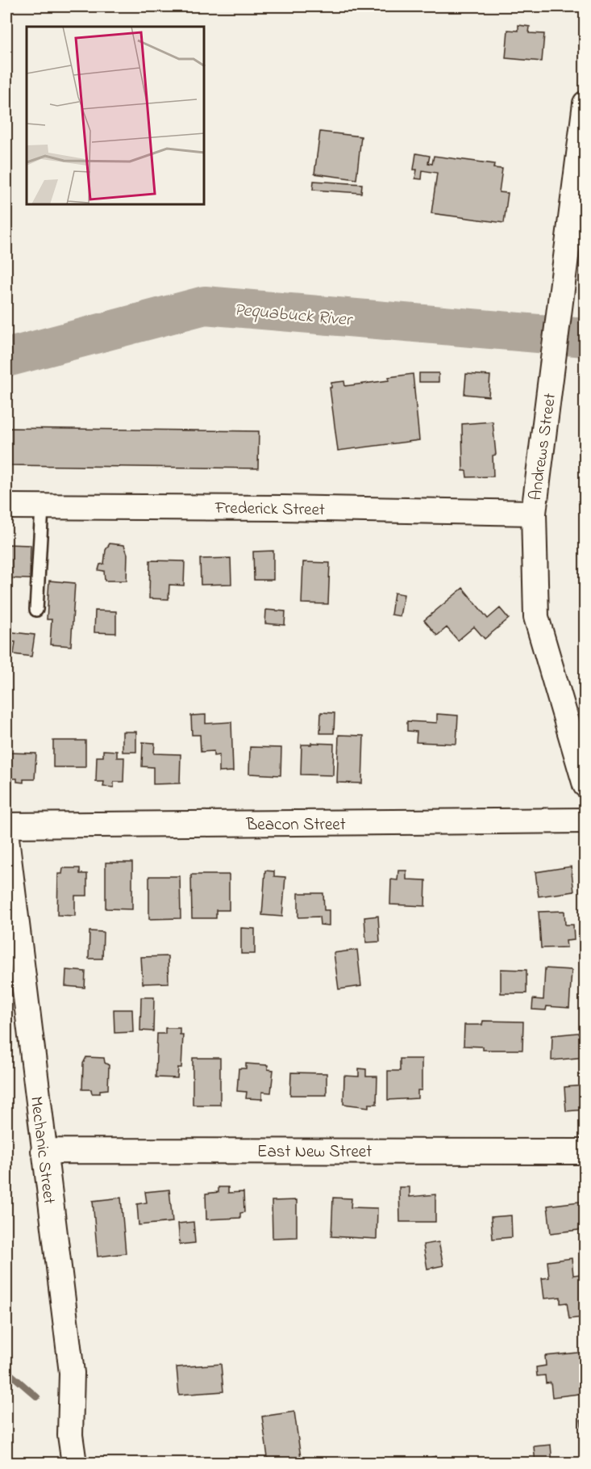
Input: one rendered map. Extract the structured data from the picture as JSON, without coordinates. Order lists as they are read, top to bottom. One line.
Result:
{"streets":{"street":["Andrews Street","Frederick Street","Beacon Street","Mechanic Street","East New Street"]},"crossings":[["Andrews Street","Frederick Street"],["Mechanic Street","East New Street"]],"water":["Pequabuck River"]}
